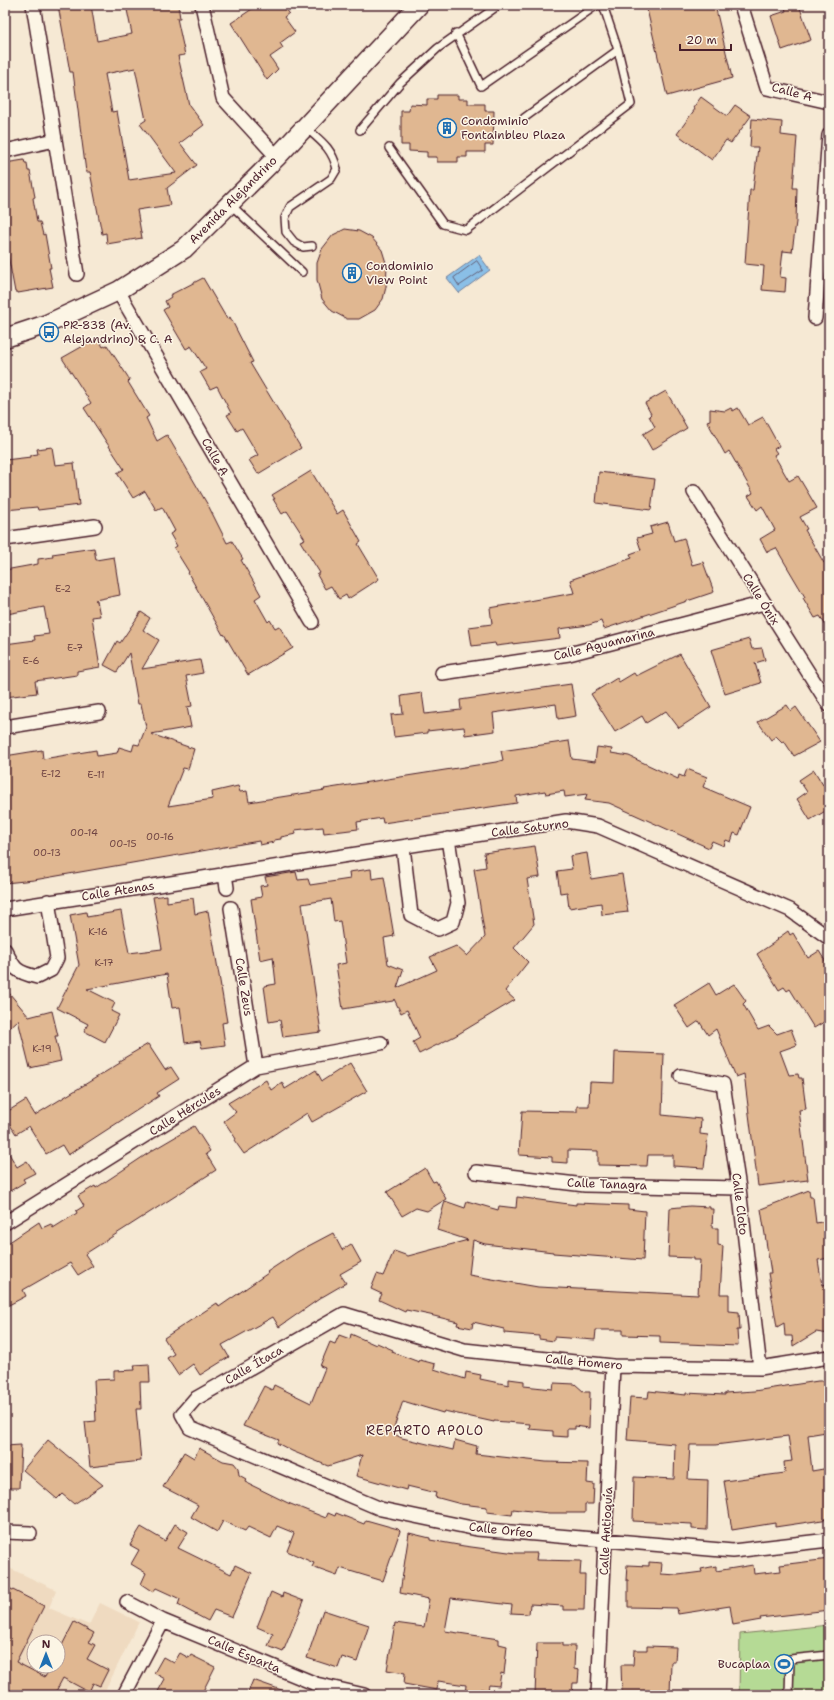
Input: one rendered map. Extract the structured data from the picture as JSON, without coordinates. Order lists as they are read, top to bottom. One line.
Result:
{"streets":{"street":["Calle A","Avenida Alejandrino","Calle Ónix","Calle Aguamarina","Calle Saturno","Calle Atenas","Calle Zeus","Calle Hércules","Calle Tanagra","Calle Cloto","Calle Homero","Calle Ítaca","Calle Orfeo","Calle Antioquía","Calle Esparta"]},"crossings":[["Calle A","Avenida Alejandrino"],["Calle Ónix","Calle Aguamarina"],["Calle Saturno","Calle Atenas"],["Calle Zeus","Calle Hércules"],["Calle Tanagra","Calle Cloto"],["Calle Cloto","Calle Homero"],["Calle Homero","Calle Ítaca"],["Calle Homero","Calle Antioquía"],["Calle Ítaca","Calle Orfeo"],["Calle Orfeo","Calle Antioquía"]],"districts":["REPARTO APOLO"],"places":{"building":["Condominio Fontainbleu Plaza","Condominio View Point"],"bus stop":["PR-838 (Av. Alejandrino) & C. A"],"sports":["Bucaplaa"]},"house_numbers":["E-2","E-7","E-6","E-12","E-11","00-14","00-16","00-15","00-13","K-16","K-17","K-19"],"scale_bar":"20 m","north":"top"}
